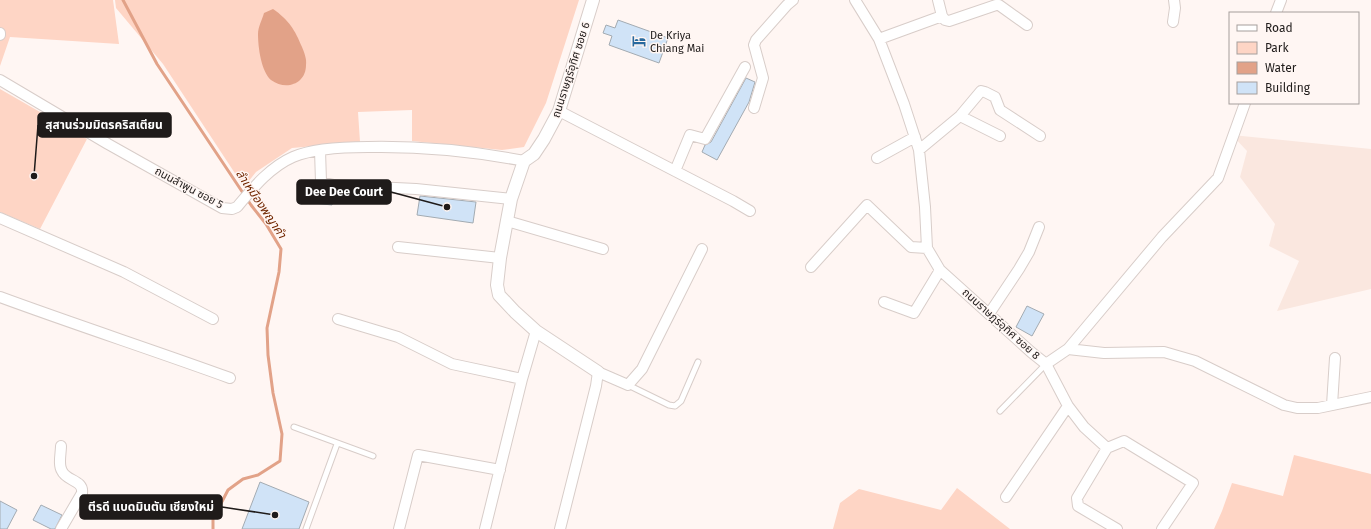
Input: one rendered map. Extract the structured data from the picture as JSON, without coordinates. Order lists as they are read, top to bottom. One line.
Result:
{"streets":{"street":["ถนนราษฎร์อุทิศ ซอย 6","ถนนลำพูน ซอย 5","ถนนราษฎร์อุทิศ ซอย 8"]},"crossings":[["ถนนราษฎร์อุทิศ ซอย 6","ถนนลำพูน ซอย 5"]],"water":["ลำเหมืองพญาคำ"],"places":{"hotel":["De Kriya Chiang Mai"],"other":["สุสานร่วมมิตรคริสเตียน","Dee Dee Court","ตีรดี แบดมินตัน เชียงใหม่"]},"legend":["Road","Park","Water","Building"]}
